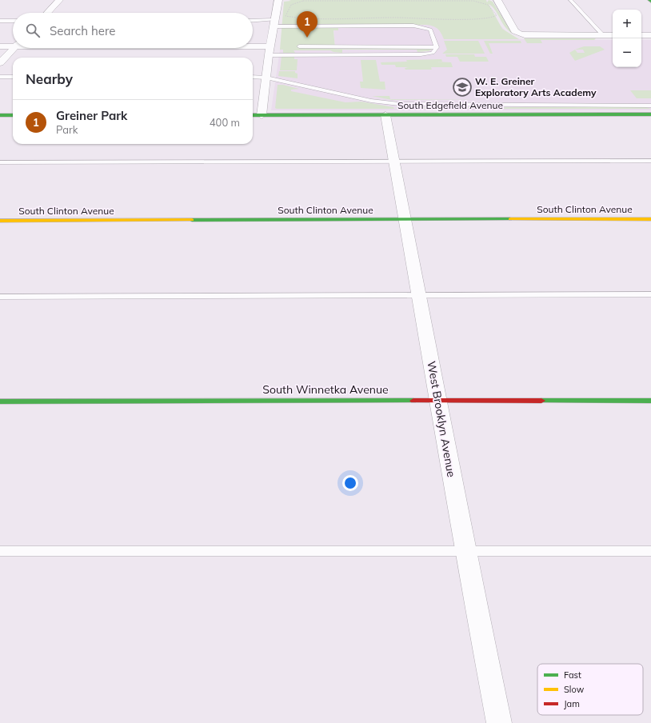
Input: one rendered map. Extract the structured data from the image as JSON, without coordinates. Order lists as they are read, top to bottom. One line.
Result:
{"streets":{"street":["South Edgefield Avenue","South Clinton Avenue","South Winnetka Avenue","West Brooklyn Avenue"]},"crossings":[["South Edgefield Avenue","West Brooklyn Avenue"],["South Clinton Avenue","West Brooklyn Avenue"],["South Winnetka Avenue","West Brooklyn Avenue"]],"places":{"school or university":["W. E. Greiner Exploratory Arts Academy"]},"legend":["Fast","Slow","Jam"],"page":{"map_buttons":["+","−"],"pins":"1","search":"Search here","heading":"Nearby","list":[{"mark":"1","name":"Greiner Park","note":"Park","value":"400 m"}]}}
